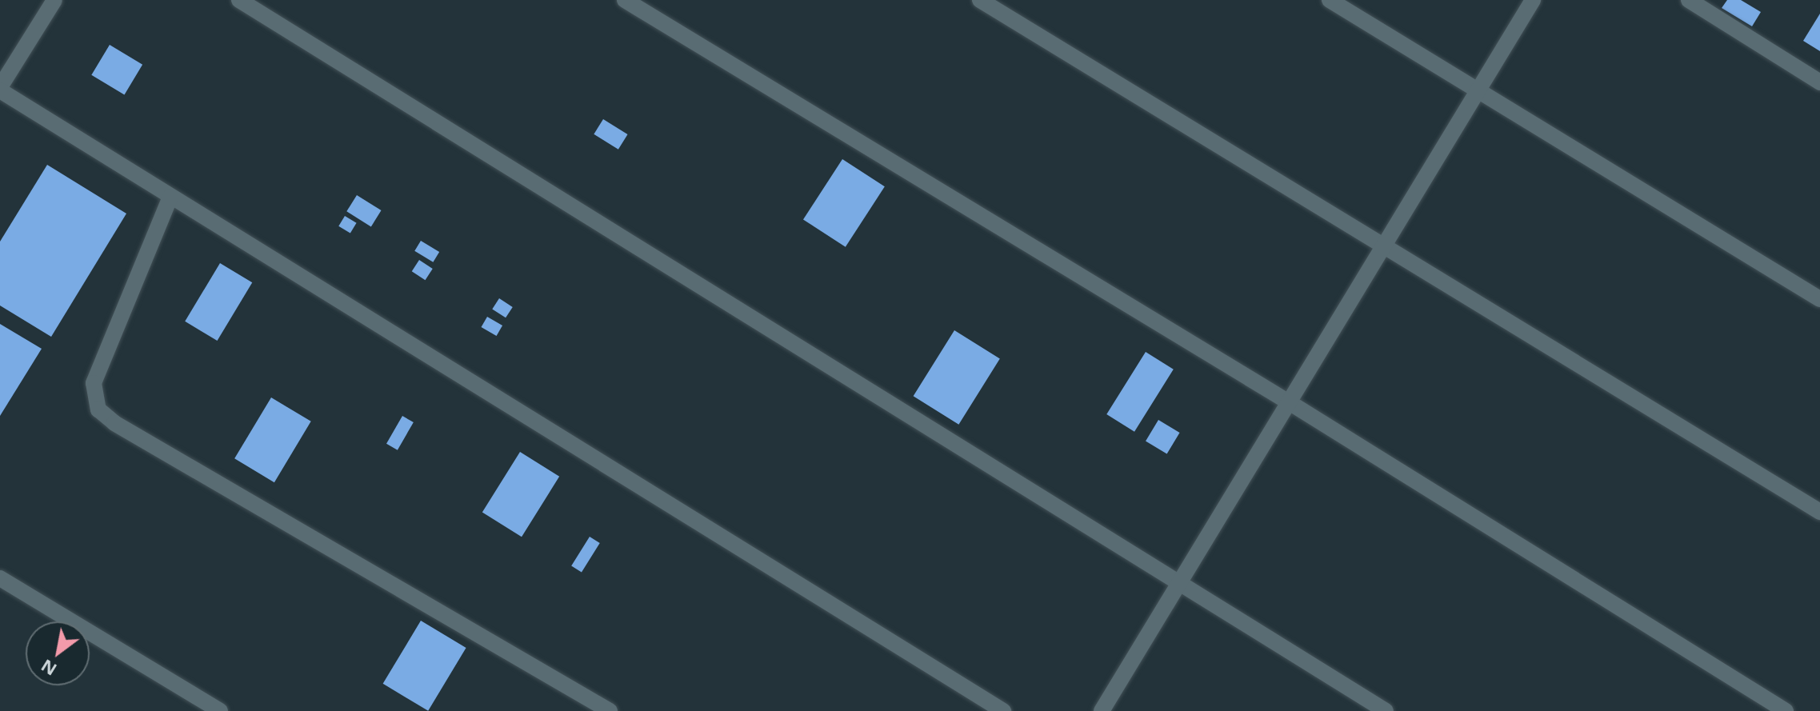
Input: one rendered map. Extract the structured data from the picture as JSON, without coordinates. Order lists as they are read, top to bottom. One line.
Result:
{"north":"bottom left"}
